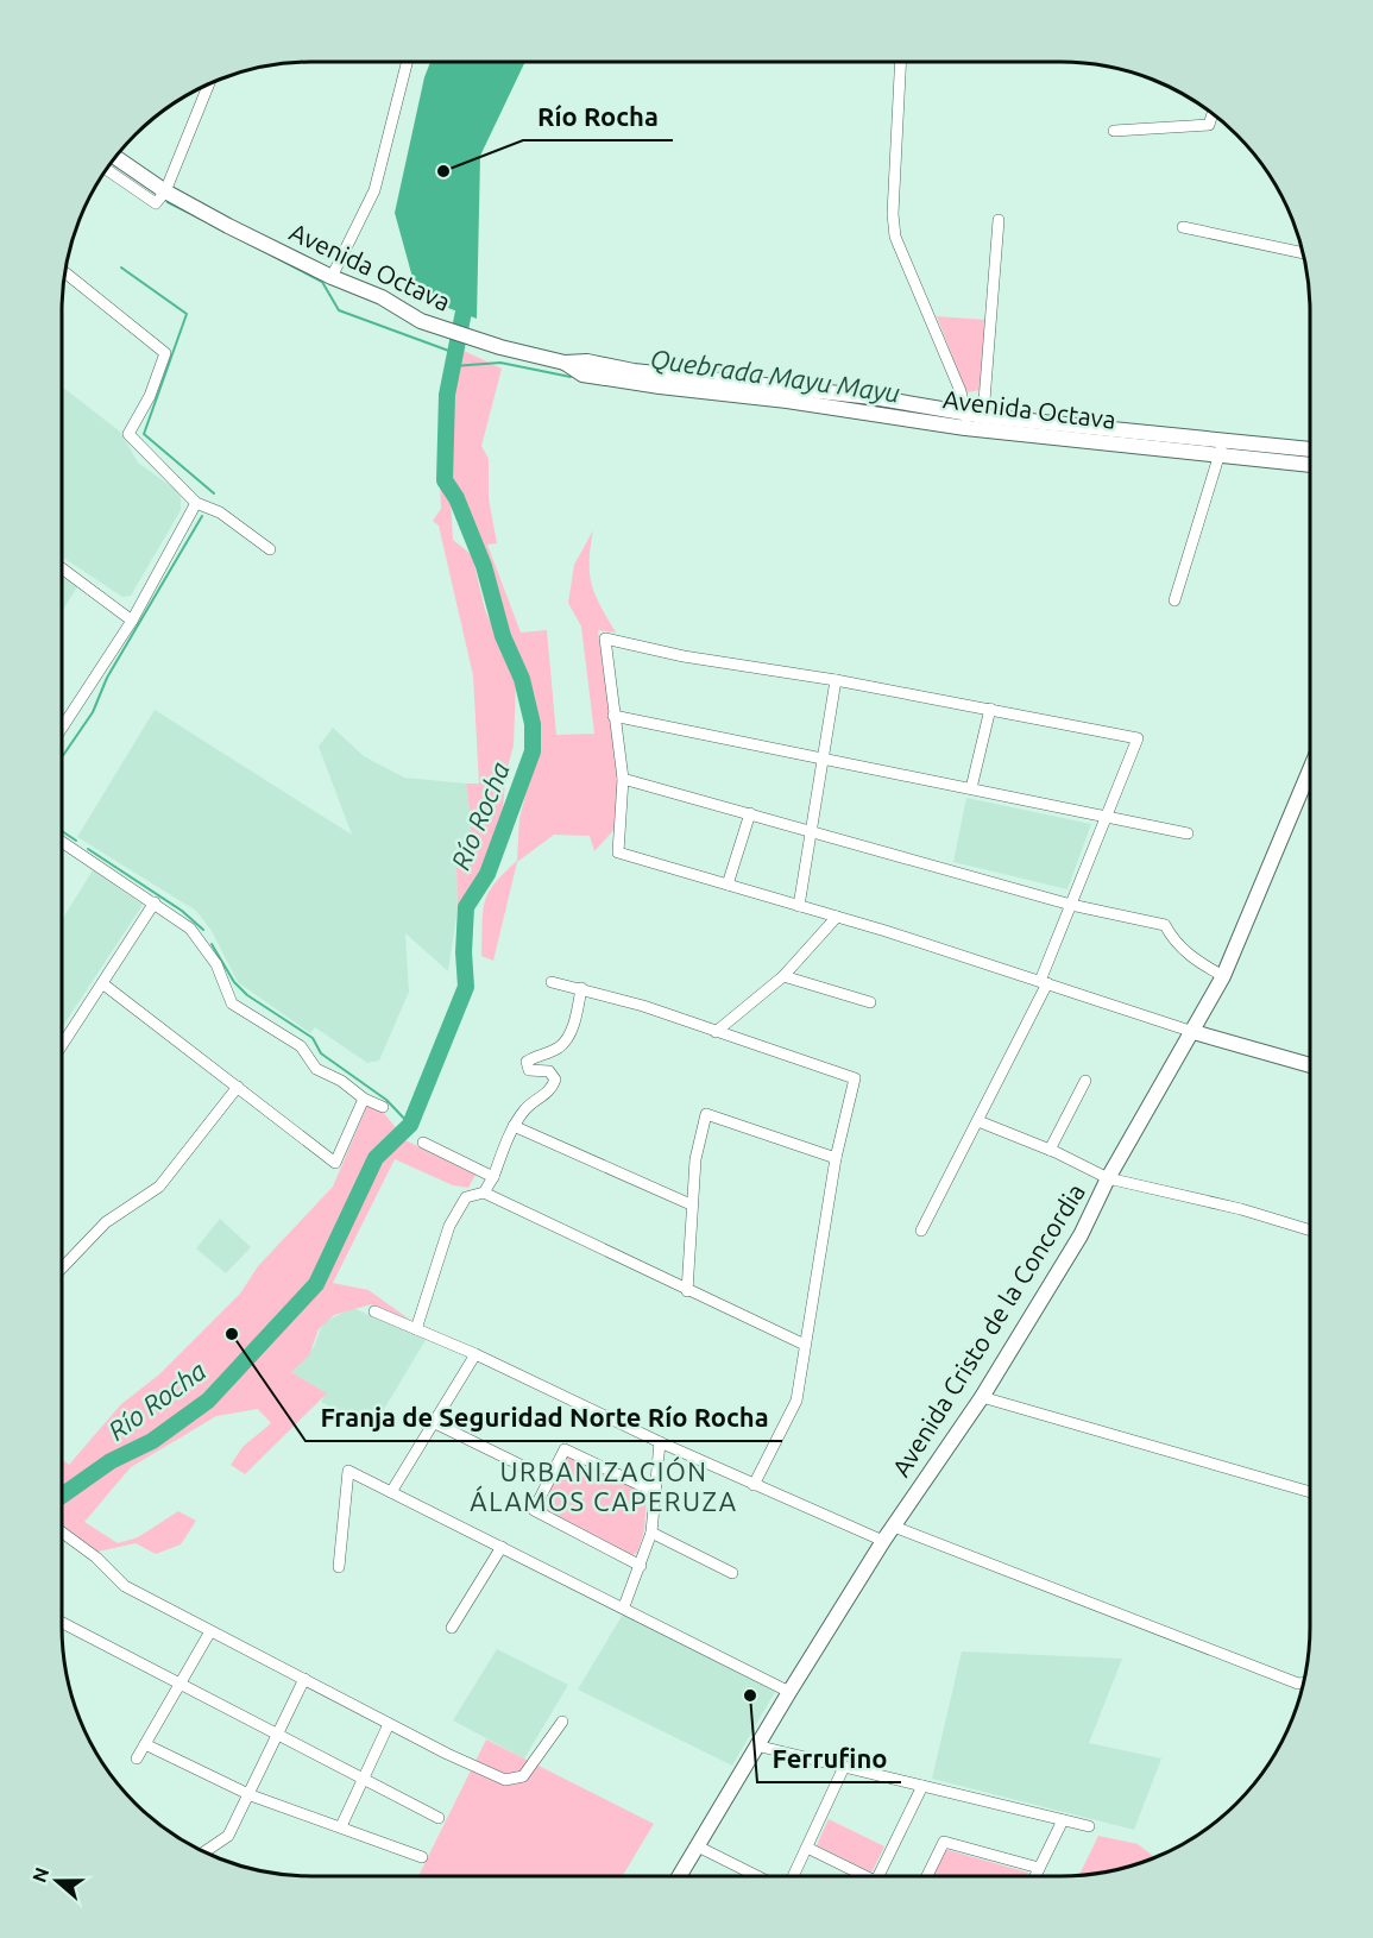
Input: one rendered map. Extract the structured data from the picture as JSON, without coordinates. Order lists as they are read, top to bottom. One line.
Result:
{"streets":{"main road":["Avenida Octava","Avenida Cristo de la Concordia"]},"districts":["URBANIZACIÓN ÁLAMOS CAPERUZA"],"water":["Quebrada Mayu Mayu","Río Rocha"],"places":["Río Rocha","Franja de Seguridad Norte Río Rocha","Ferrufino"],"north":"left"}
